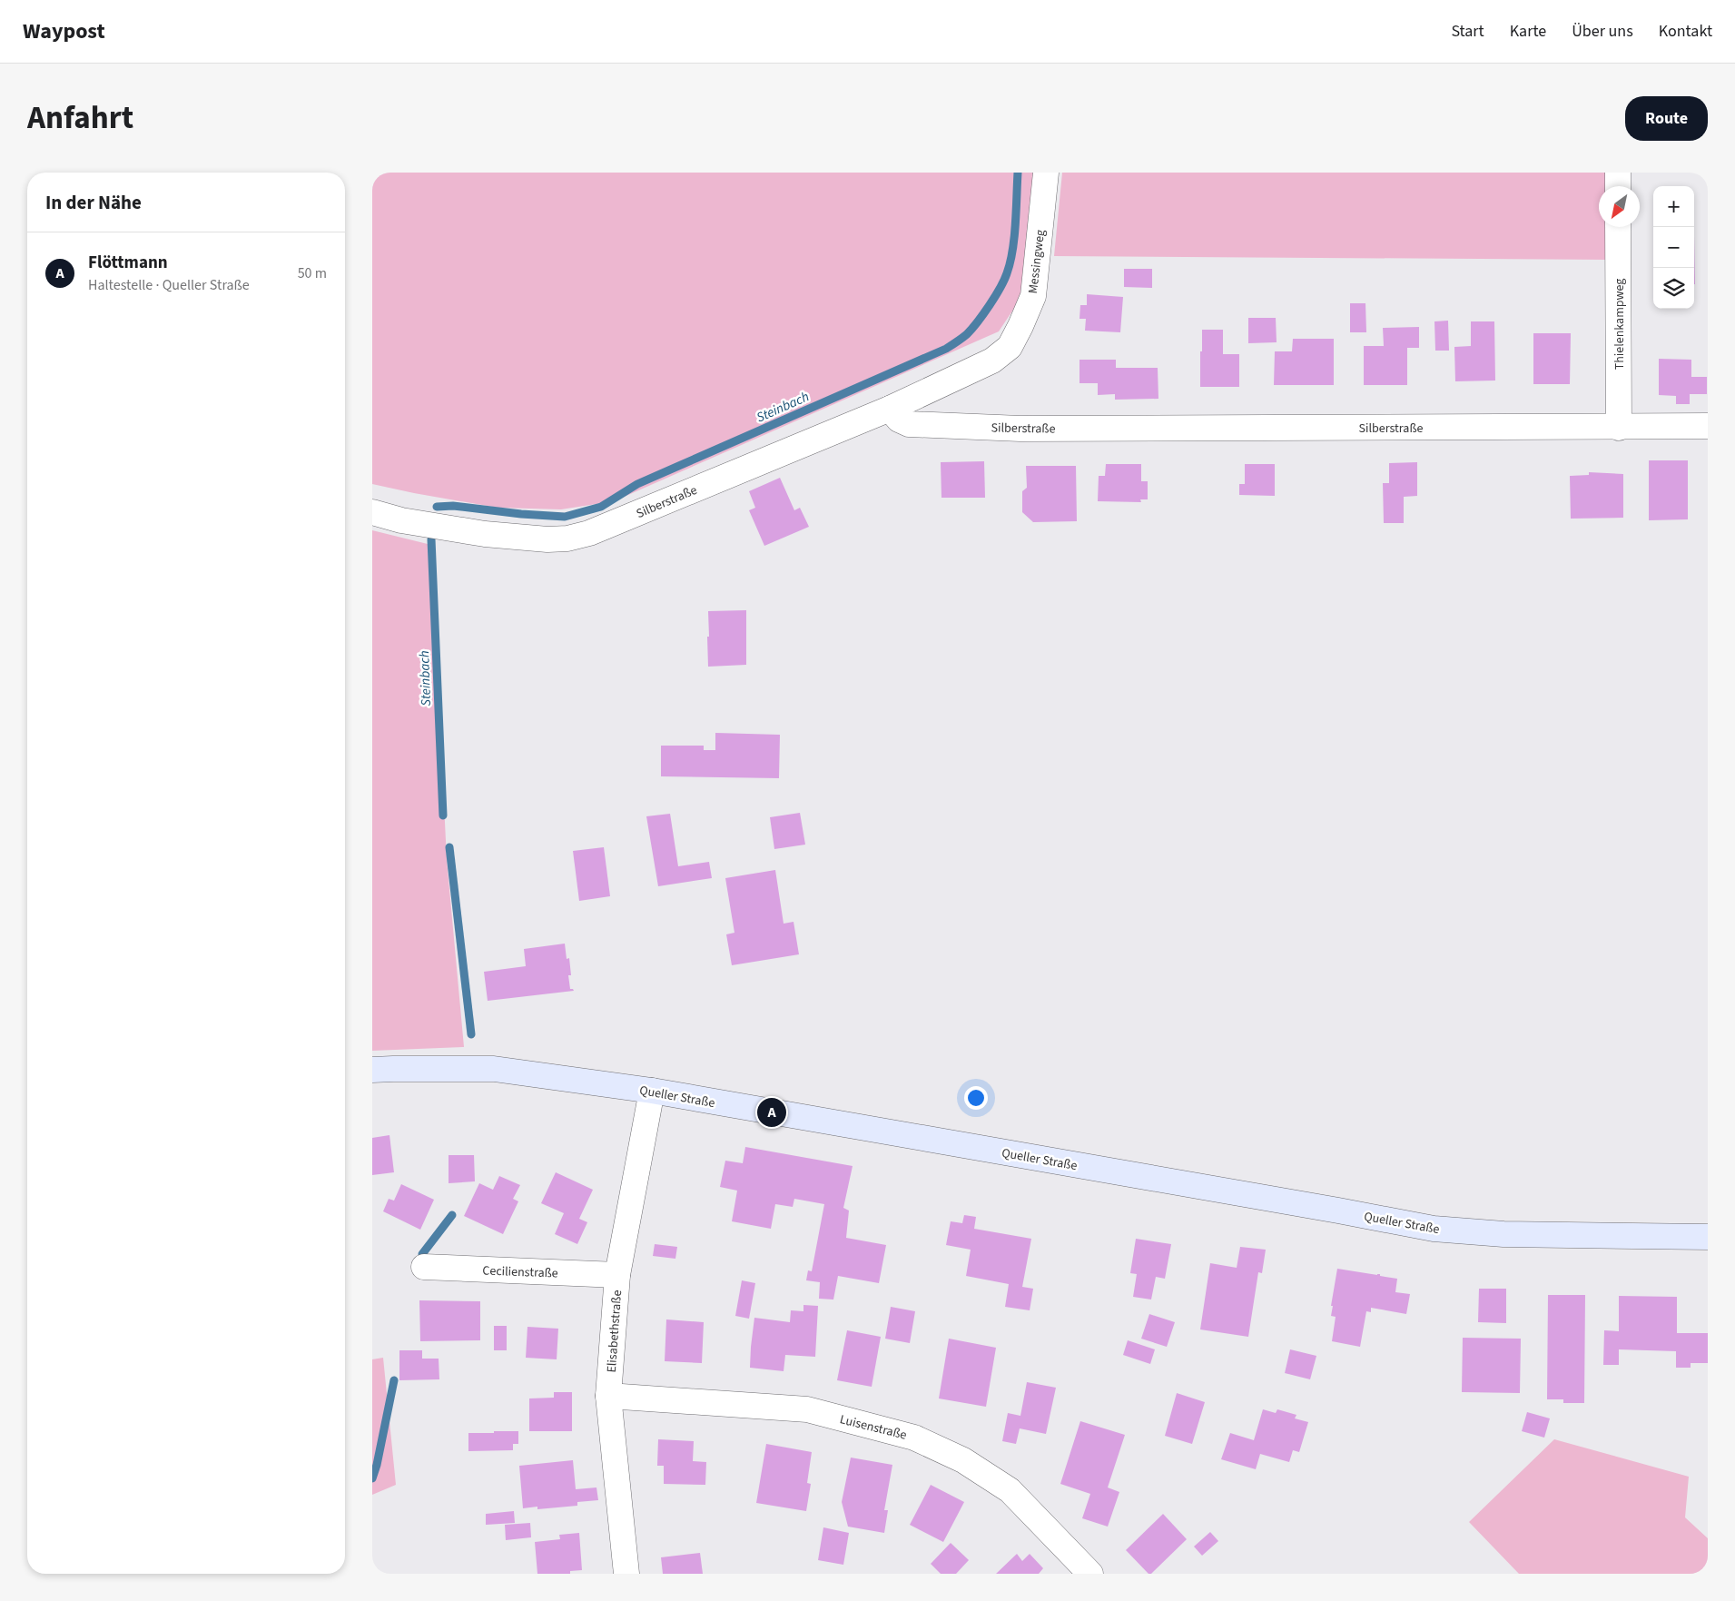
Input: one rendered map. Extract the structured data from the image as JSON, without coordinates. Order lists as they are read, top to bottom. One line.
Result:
{"streets":{"street":["Messingweg","Thielenkampweg","Silberstraße","Queller Straße","Cecilienstraße","Elisabethstraße","Luisenstraße"]},"crossings":[["Messingweg","Silberstraße"],["Thielenkampweg","Silberstraße"],["Queller Straße","Elisabethstraße"],["Cecilienstraße","Elisabethstraße"],["Elisabethstraße","Luisenstraße"]],"water":["Steinbach"],"north":"bottom left","page":{"header":"Waypost","nav":["Start","Karte","Über uns","Kontakt"],"title":"Anfahrt","buttons":"Route","heading":"In der Nähe","map_buttons":["+","−"],"list":[{"mark":"A","name":"Flöttmann","note":"Haltestelle · Queller Straße","value":"50 m"}],"pins":"A"}}
